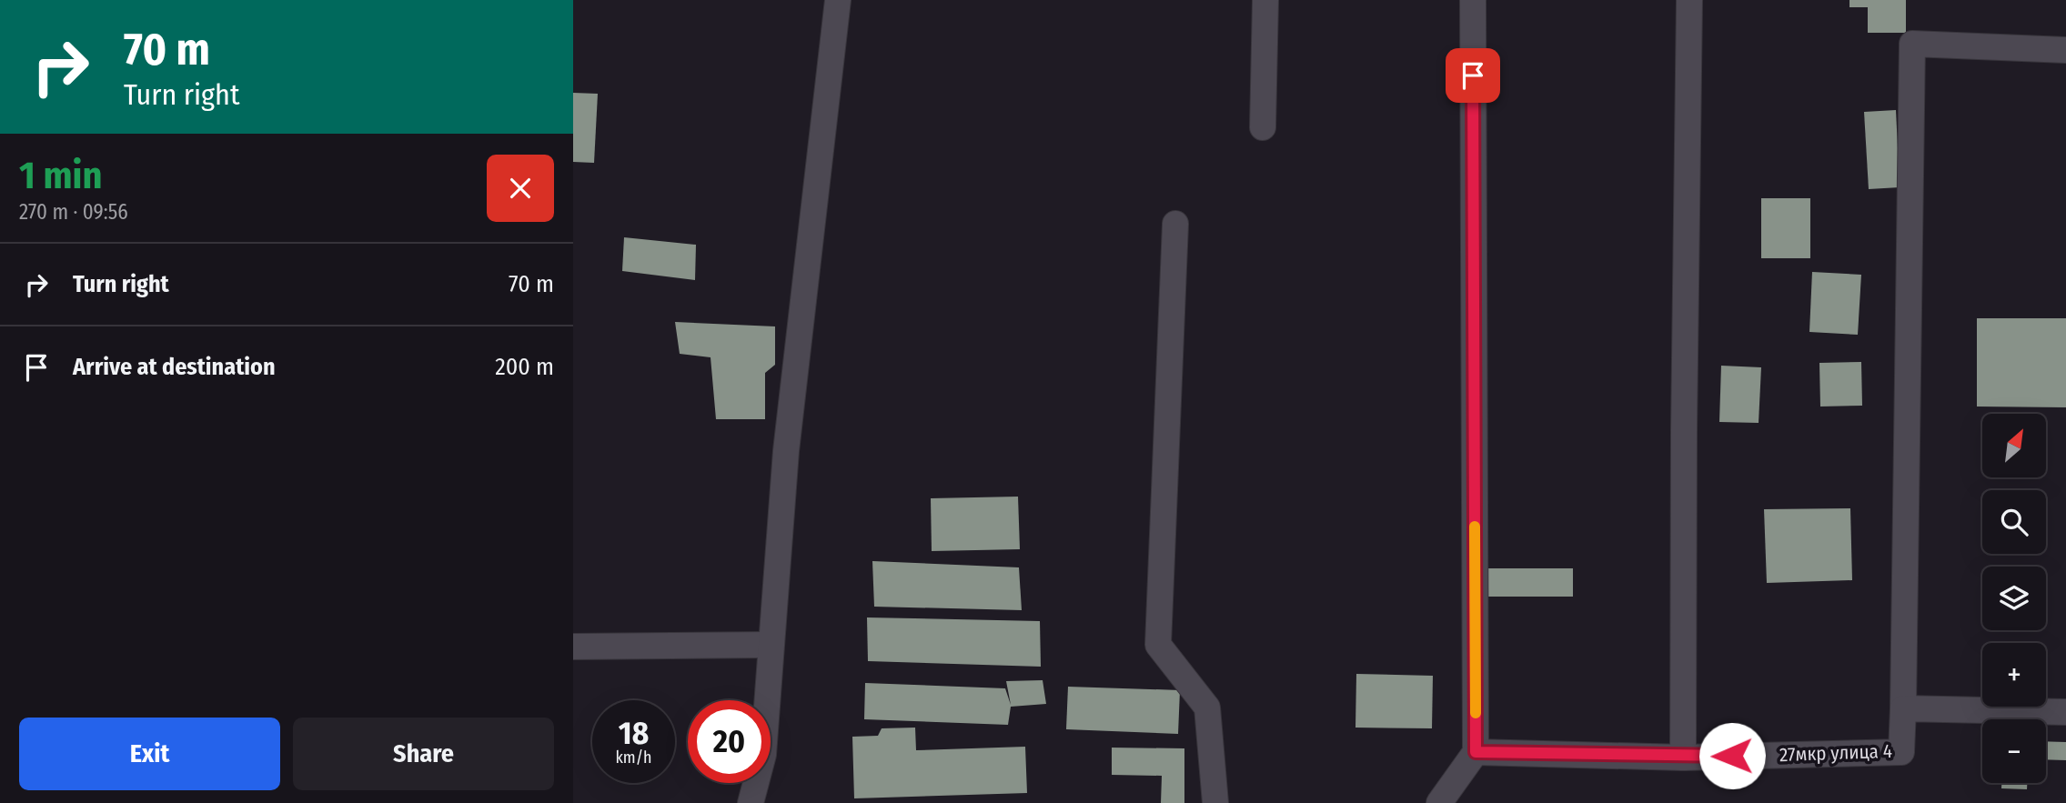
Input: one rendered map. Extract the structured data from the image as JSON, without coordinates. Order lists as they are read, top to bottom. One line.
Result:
{"streets":{"street":["27мкр улица 4"]},"north":"top right","page":{"turn":["70 m","Turn right"],"heading":["1 min","270 m · 09:56"],"list":[{"name":"Turn right","value":"70 m"},{"name":"Arrive at destination","value":"200 m"}],"map_buttons":["+","−"],"speed":"18 km/h","limit":"20","buttons":["Exit","Share"]}}
